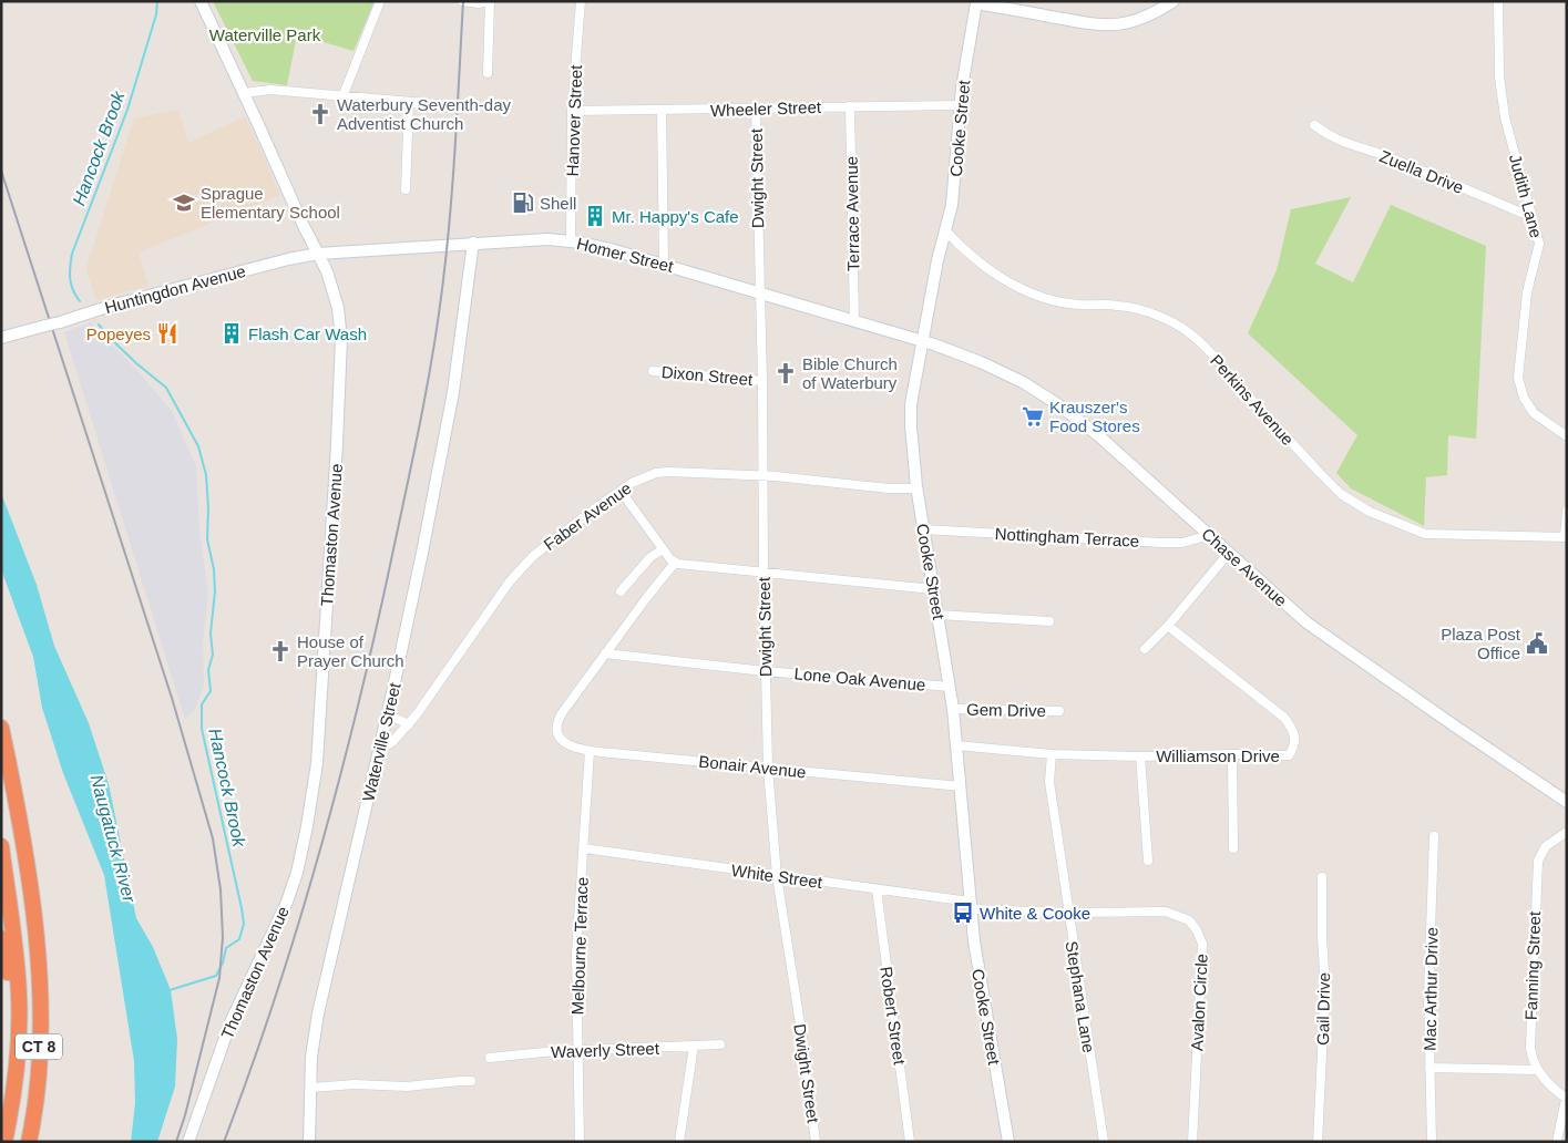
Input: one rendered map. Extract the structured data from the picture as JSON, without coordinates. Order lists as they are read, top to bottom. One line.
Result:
{"streets":{"highway":["CT 8"],"main road":["Cooke Street","Homer Street","Huntingdon Avenue","Thomaston Avenue","Chase Avenue","Waterville Street"],"street":["Wheeler Street","Hanover Street","Zuella Drive","Dwight Street","Judith Lane","Terrace Avenue","Dixon Street","Perkins Avenue","Faber Avenue","Nottingham Terrace","Lone Oak Avenue","Gem Drive","Williamson Drive","Bonair Avenue","White Street","Melbourne Terrace","Fanning Street","Mac Arthur Drive","Stephana Lane","Avalon Circle","Gail Drive","Robert Street","Waverly Street"]},"crossings":[["Wheeler Street","Hanover Street"],["Wheeler Street","Cooke Street"],["Wheeler Street","Dwight Street"],["Wheeler Street","Terrace Avenue"],["Hanover Street","Homer Street"],["Cooke Street","Homer Street"],["Cooke Street","Perkins Avenue"],["Cooke Street","Faber Avenue"],["Cooke Street","Nottingham Terrace"],["Cooke Street","Chase Avenue"],["Cooke Street","Lone Oak Avenue"],["Cooke Street","Gem Drive"],["Cooke Street","Williamson Drive"],["Cooke Street","Bonair Avenue"],["Cooke Street","White Street"],["Cooke Street","Avalon Circle"],["Zuella Drive","Judith Lane"],["Dwight Street","Homer Street"],["Dwight Street","Dixon Street"],["Dwight Street","Faber Avenue"],["Dwight Street","Lone Oak Avenue"],["Dwight Street","Bonair Avenue"],["Dwight Street","White Street"],["Terrace Avenue","Homer Street"],["Homer Street","Huntingdon Avenue"],["Homer Street","Thomaston Avenue"],["Homer Street","Chase Avenue"],["Homer Street","Waterville Street"],["Huntingdon Avenue","Thomaston Avenue"],["Faber Avenue","Waterville Street"],["Nottingham Terrace","Chase Avenue"],["Lone Oak Avenue","Bonair Avenue"],["Williamson Drive","Stephana Lane"],["Bonair Avenue","Melbourne Terrace"],["White Street","Melbourne Terrace"],["White Street","Avalon Circle"],["White Street","Robert Street"],["Melbourne Terrace","Waverly Street"],["Stephana Lane","Avalon Circle"]],"water":["Hancock Brook","Naugatuck River"],"parks":["Waterville Park"],"places":{"church":["Waterbury Seventh-day Adventist Church","Bible Church of Waterbury","House of Prayer Church"],"school or university":["Sprague Elementary School"],"fuel station":["Shell"],"building":["Mr. Happy's Cafe","Flash Car Wash"],"restaurant":["Popeyes"],"supermarket":["Krauszer's Food Stores"],"public building":["Plaza Post Office"],"bus stop":["White & Cooke"]}}
